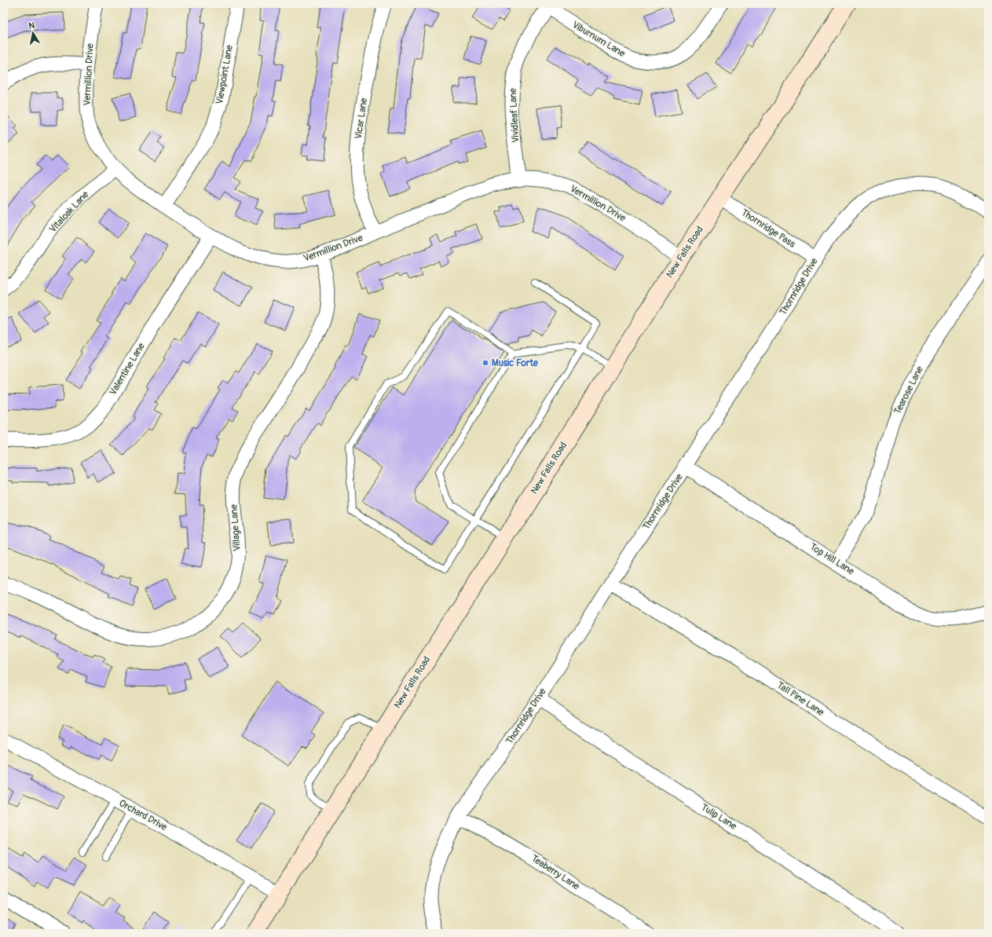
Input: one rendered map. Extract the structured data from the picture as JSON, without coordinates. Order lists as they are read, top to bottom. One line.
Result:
{"streets":{"main road":["New Falls Road"],"street":["Viburnum Lane","Vermillion Drive","Viewpoint Lane","Vividleaf Lane","Vicar Lane","Vitaloak Lane","Thornridge Pass","Thornridge Drive","Valentine Lane","Tearose Lane","Village Lane","Top Hill Lane","Tall Pine Lane","Orchard Drive","Tulip Lane","Teaberry Lane"]},"crossings":[["Viburnum Lane","Vividleaf Lane"],["Vermillion Drive","Viewpoint Lane"],["Vermillion Drive","Vividleaf Lane"],["Vermillion Drive","Vicar Lane"],["Vermillion Drive","Vitaloak Lane"],["Vermillion Drive","New Falls Road"],["Vermillion Drive","Valentine Lane"],["Vermillion Drive","Village Lane"],["Thornridge Pass","New Falls Road"],["Thornridge Pass","Thornridge Drive"],["New Falls Road","Orchard Drive"],["Thornridge Drive","Top Hill Lane"],["Thornridge Drive","Tall Pine Lane"],["Thornridge Drive","Tulip Lane"],["Thornridge Drive","Teaberry Lane"],["Tearose Lane","Top Hill Lane"]],"places":["Music Forte"],"north":"top"}
